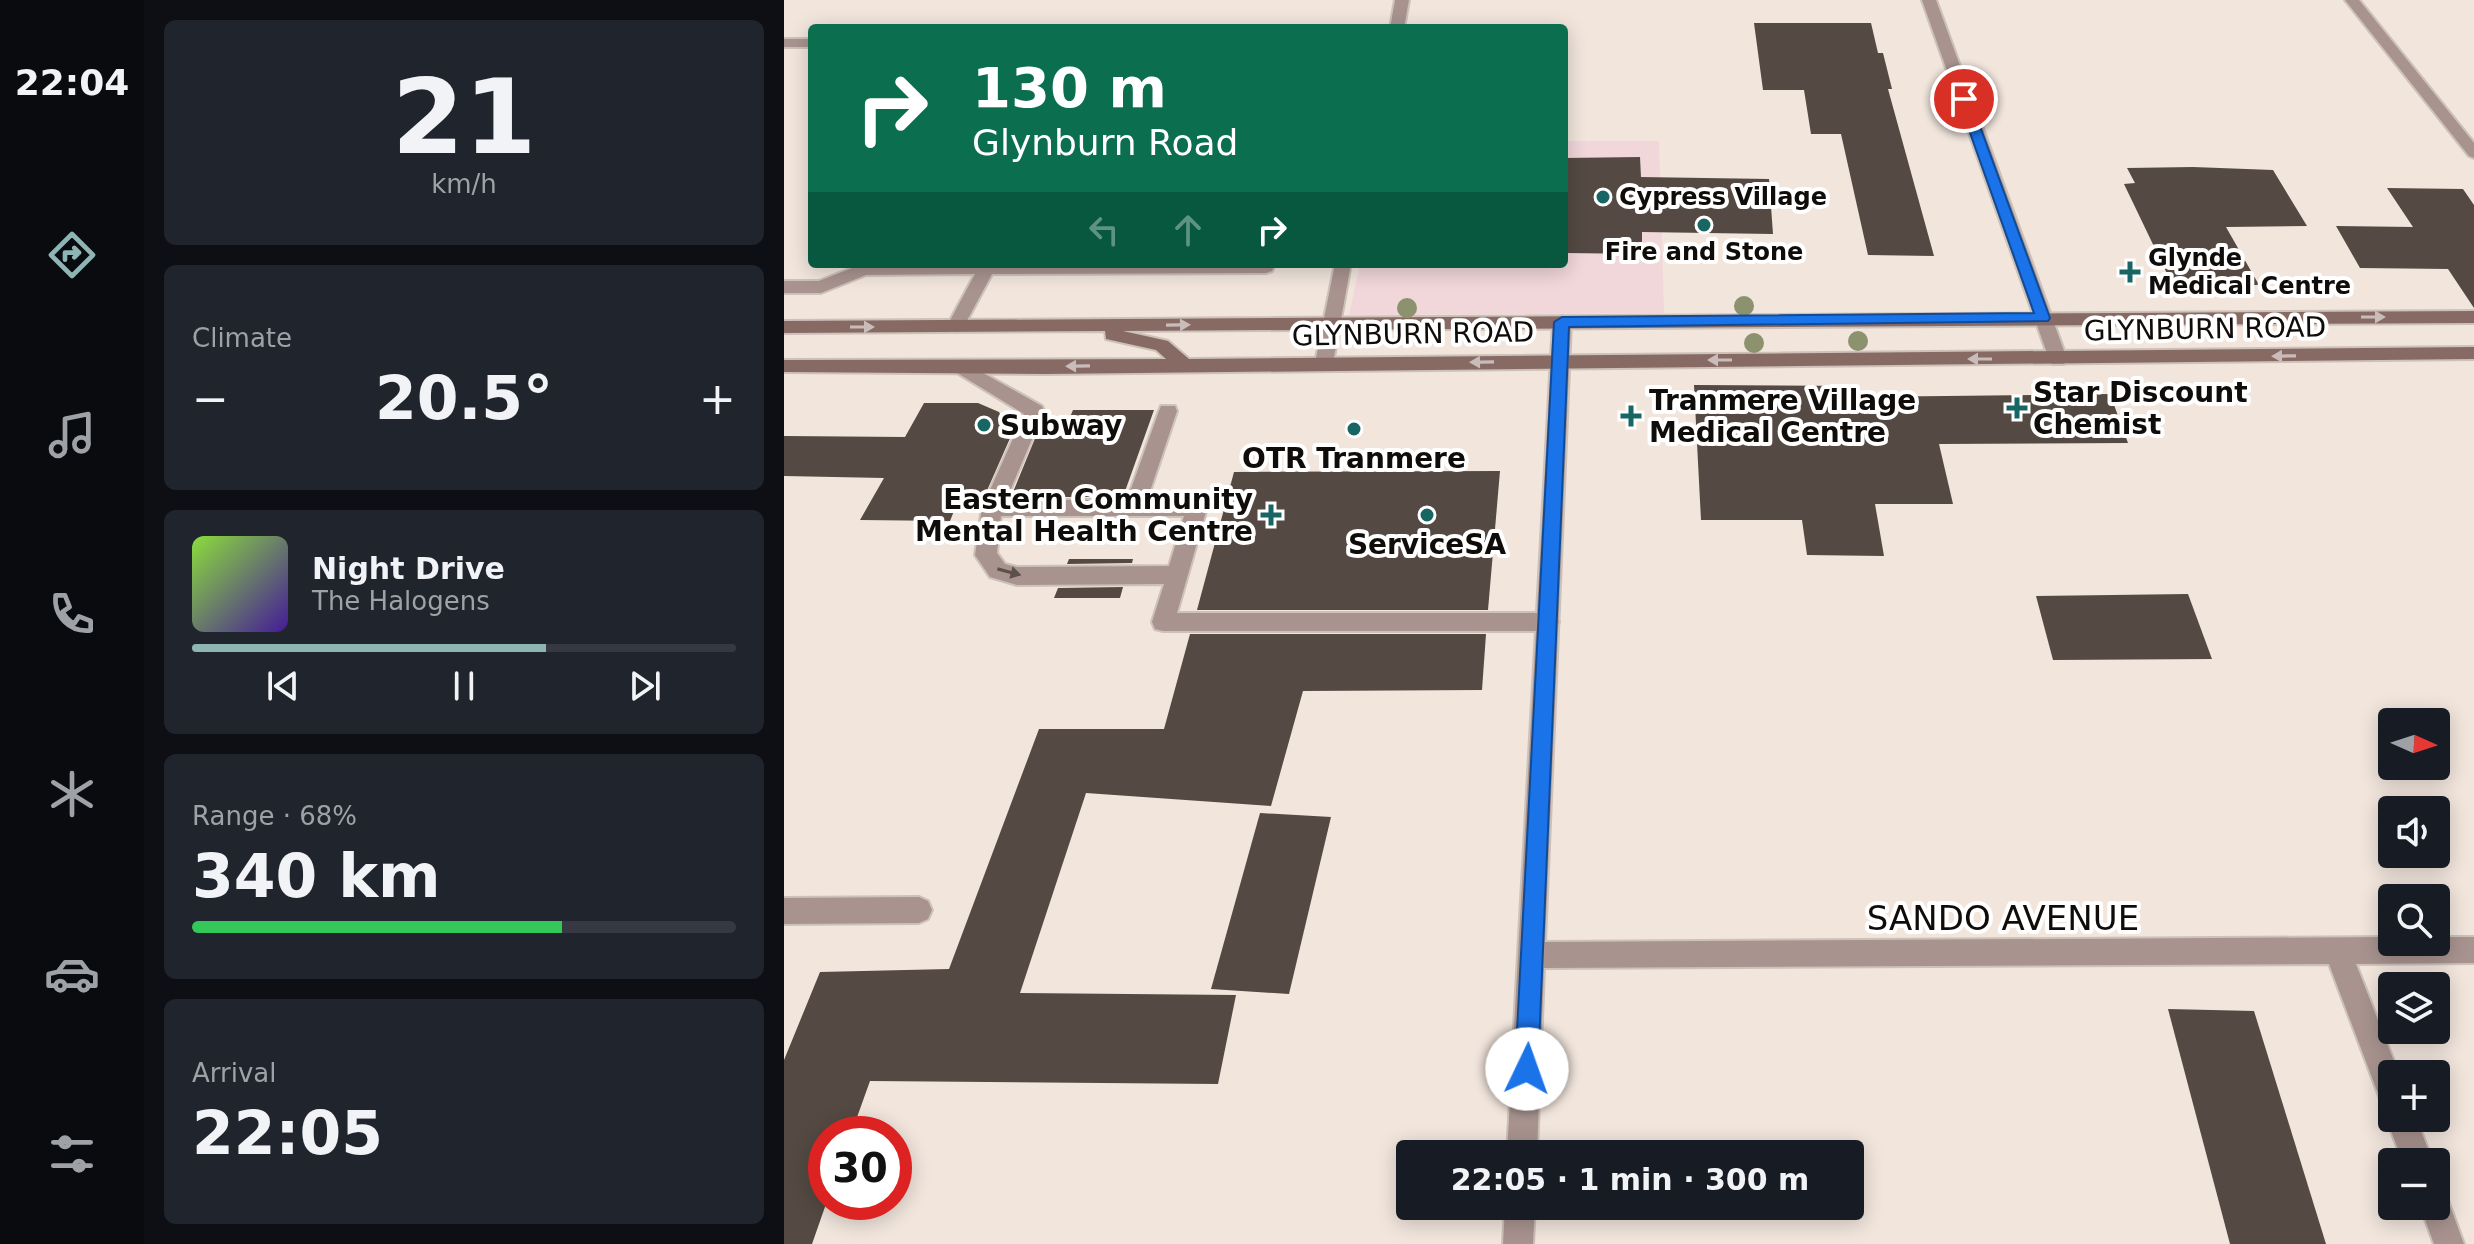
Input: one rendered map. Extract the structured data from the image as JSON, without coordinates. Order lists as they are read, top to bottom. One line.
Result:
{"streets":{"main road":["GLYNBURN ROAD"],"street":["SANDO AVENUE"]},"places":{"other":["Cypress Village","Fire and Stone","Subway","OTR Tranmere","ServiceSA"],"health":["Glynde Medical Centre","Star Discount Chemist","Tranmere Village Medical Centre","Eastern Community Mental Health Centre"]},"north":"right","page":{"tabs":"22:04","tile":[["21","km/h"],"Climate",["Range · 68%","340 km"],["Arrival","22:05"]],"turn":["130 m","Glynburn Road"],"heat":["−","20.5°","+"],"song":["Night Drive","The Halogens"],"map_buttons":["+","−"],"limit":"30","trip":"22:05 · 1 min · 300 m"}}
